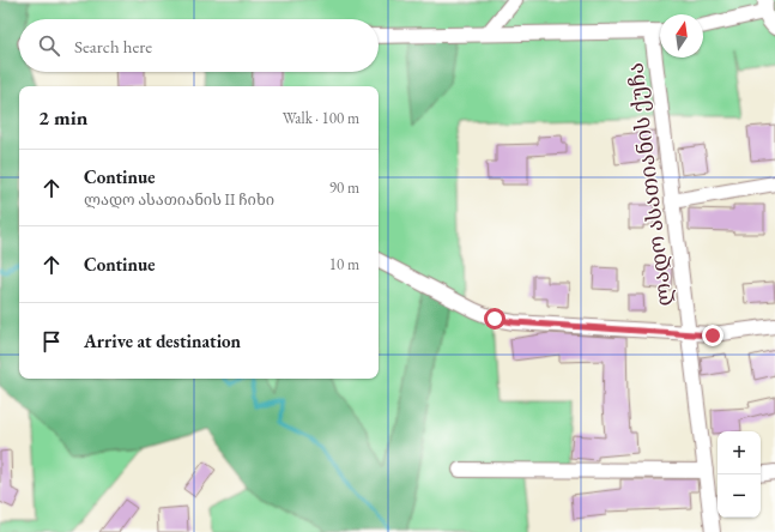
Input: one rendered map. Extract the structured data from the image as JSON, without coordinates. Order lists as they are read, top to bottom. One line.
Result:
{"streets":{"street":["ლადო ასათიანის ქუჩა"]},"north":"top","page":{"search":"Search here","heading":["2 min","Walk · 100 m"],"list":[["Continue","ლადო ასათიანის II ჩიხი","90 m"],["Continue","10 m"],"Arrive at destination"],"map_buttons":["+","−"]}}
